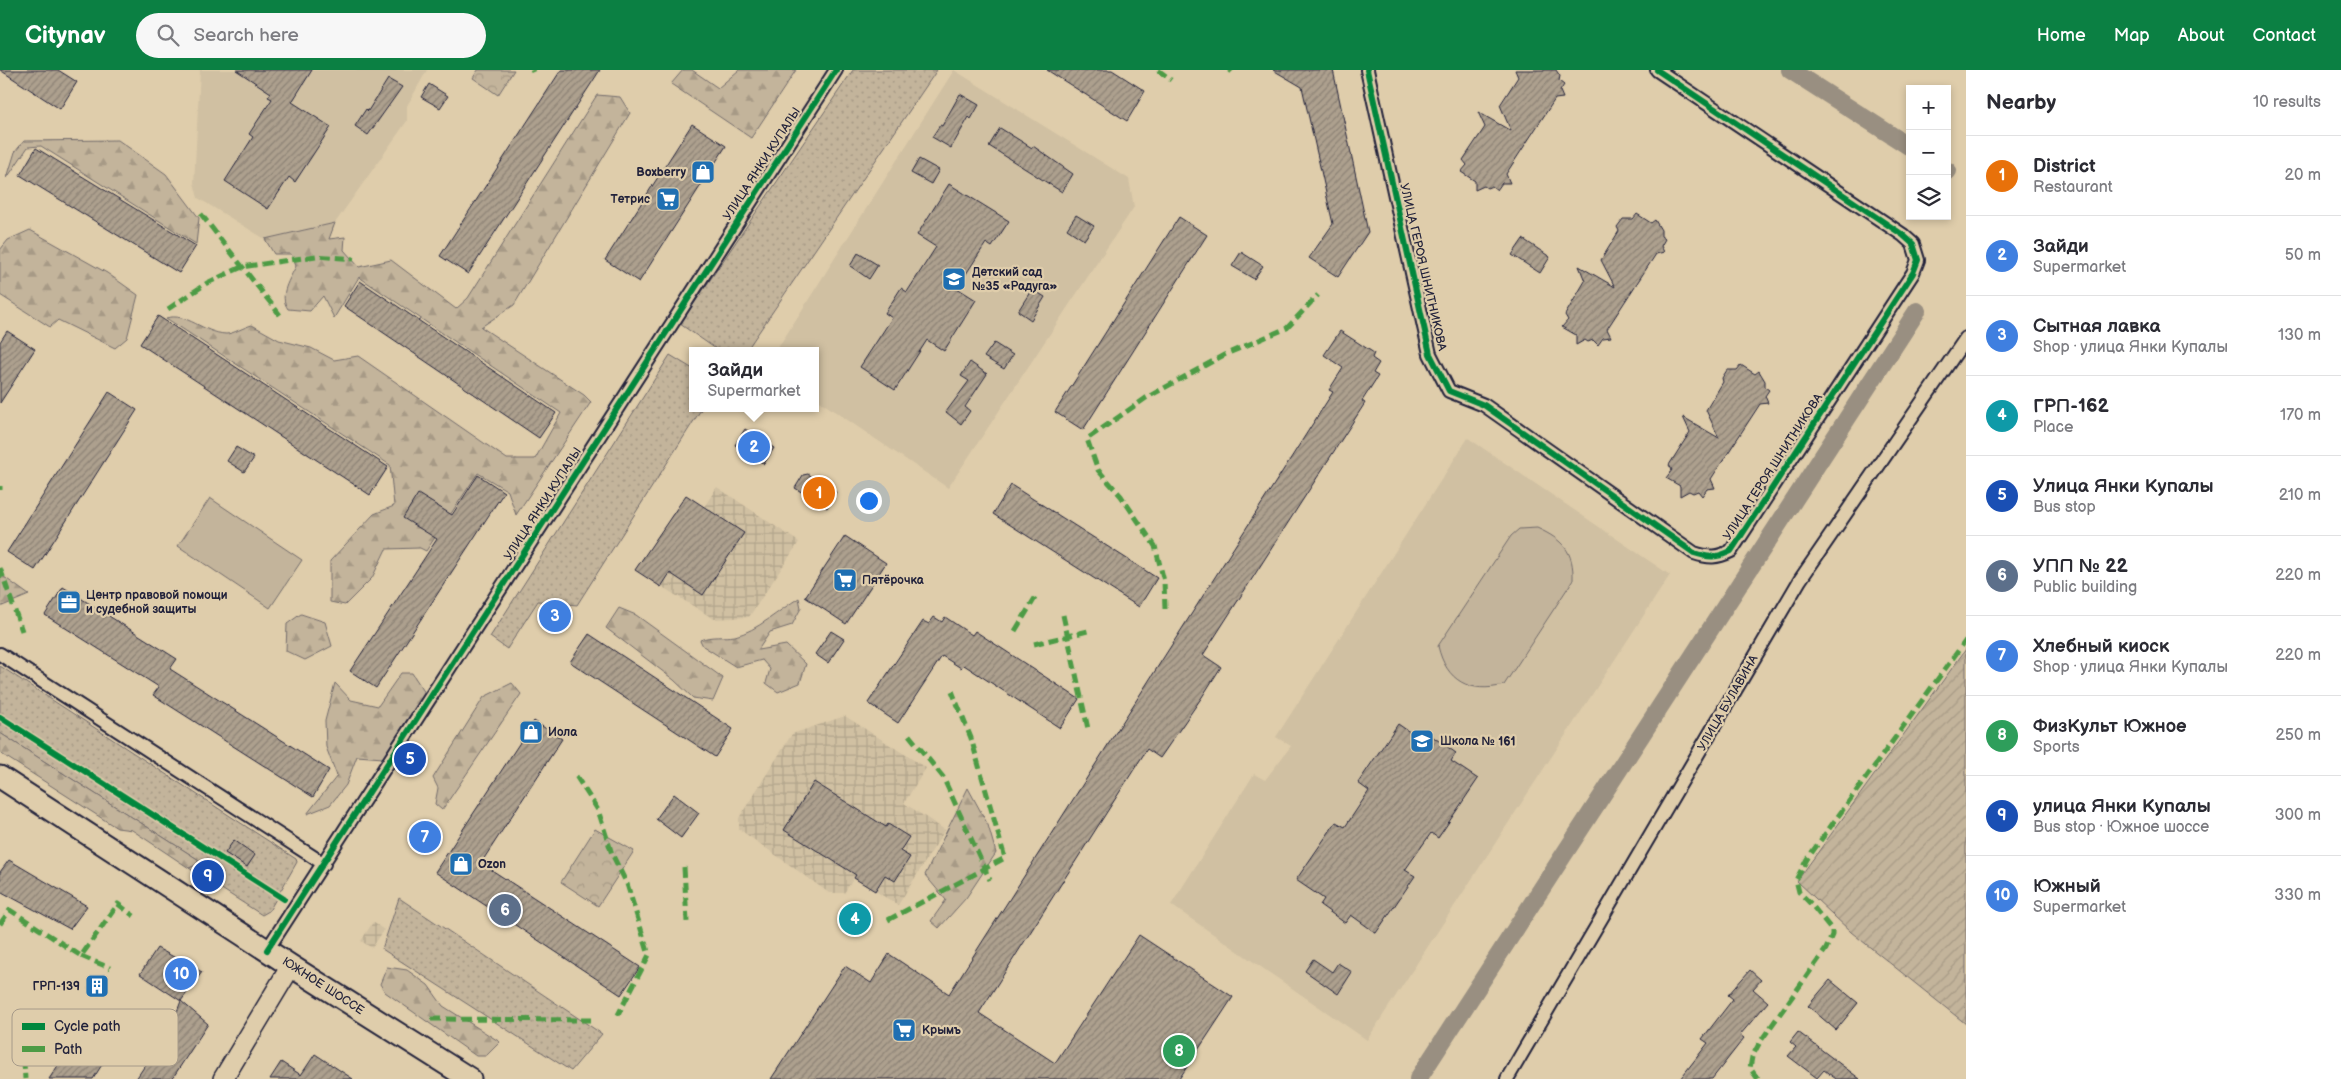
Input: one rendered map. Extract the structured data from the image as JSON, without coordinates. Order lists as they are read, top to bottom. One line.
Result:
{"streets":{"main road":["ЮЖНОЕ ШОССЕ"],"street":["УЛИЦА ЯНКИ КУПАЛЫ","УЛИЦА ГЕРОЯ ШНИТНИКОВА","УЛИЦА БУЛАВИНА"]},"crossings":[["УЛИЦА ЯНКИ КУПАЛЫ","ЮЖНОЕ ШОССЕ"]],"places":{"shop":["Boxberry","Иола","Ozon"],"supermarket":["Тетрис","Пятёрочка","Крымъ"],"school or university":["Детский сад №35 «Радуга»","Школа № 161"],"office":["Центр правовой помощи и судебной защиты"],"building":["ГРП-139"]},"legend":["Cycle path","Path"],"page":{"header":"Citynav","search":"Search here","nav":["Home","Map","About","Contact"],"heading":["Nearby","10 results"],"map_buttons":["+","−"],"list":[{"mark":"1","name":"District","note":"Restaurant","value":"20 m"},{"mark":"2","name":"Зайди","note":"Supermarket","value":"50 m"},{"mark":"3","name":"Сытная лавка","note":"Shop · улица Янки Купалы","value":"130 m"},{"mark":"4","name":"ГРП-162","note":"Place","value":"170 m"},{"mark":"5","name":"Улица Янки Купалы","note":"Bus stop","value":"210 m"},{"mark":"6","name":"УПП № 22","note":"Public building","value":"220 m"},{"mark":"7","name":"Хлебный киоск","note":"Shop · улица Янки Купалы","value":"220 m"},{"mark":"8","name":"ФизКульт Южное","note":"Sports","value":"250 m"},{"mark":"9","name":"улица Янки Купалы","note":"Bus stop · Южное шоссе","value":"300 m"},{"mark":"10","name":"Южный","note":"Supermarket","value":"330 m"}],"popup":["Зайди","Supermarket"],"pins":["2","1","3","5","7","9","6","4","10","8"]}}
